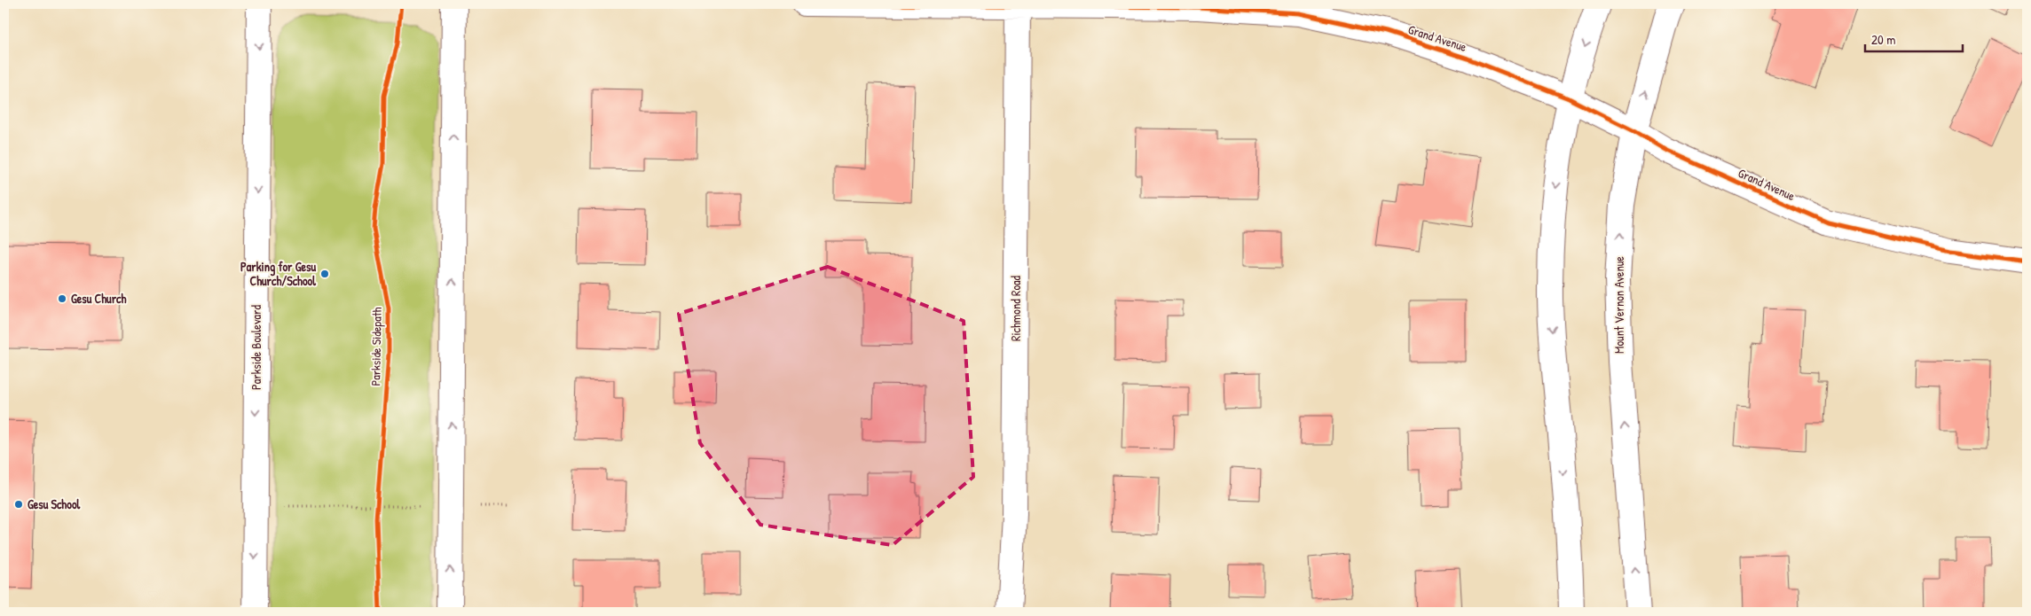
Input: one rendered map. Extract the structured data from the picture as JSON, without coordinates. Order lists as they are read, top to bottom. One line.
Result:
{"streets":{"street":["Grand Avenue","Mount Vernon Avenue","Richmond Road","Parkside Boulevard"],"cycle path":["Parkside Sidepath"]},"crossings":[["Grand Avenue","Mount Vernon Avenue"],["Grand Avenue","Richmond Road"]],"places":["Parking for Gesu Church/School","Gesu Church","Gesu School"],"scale_bar":"20 m"}
